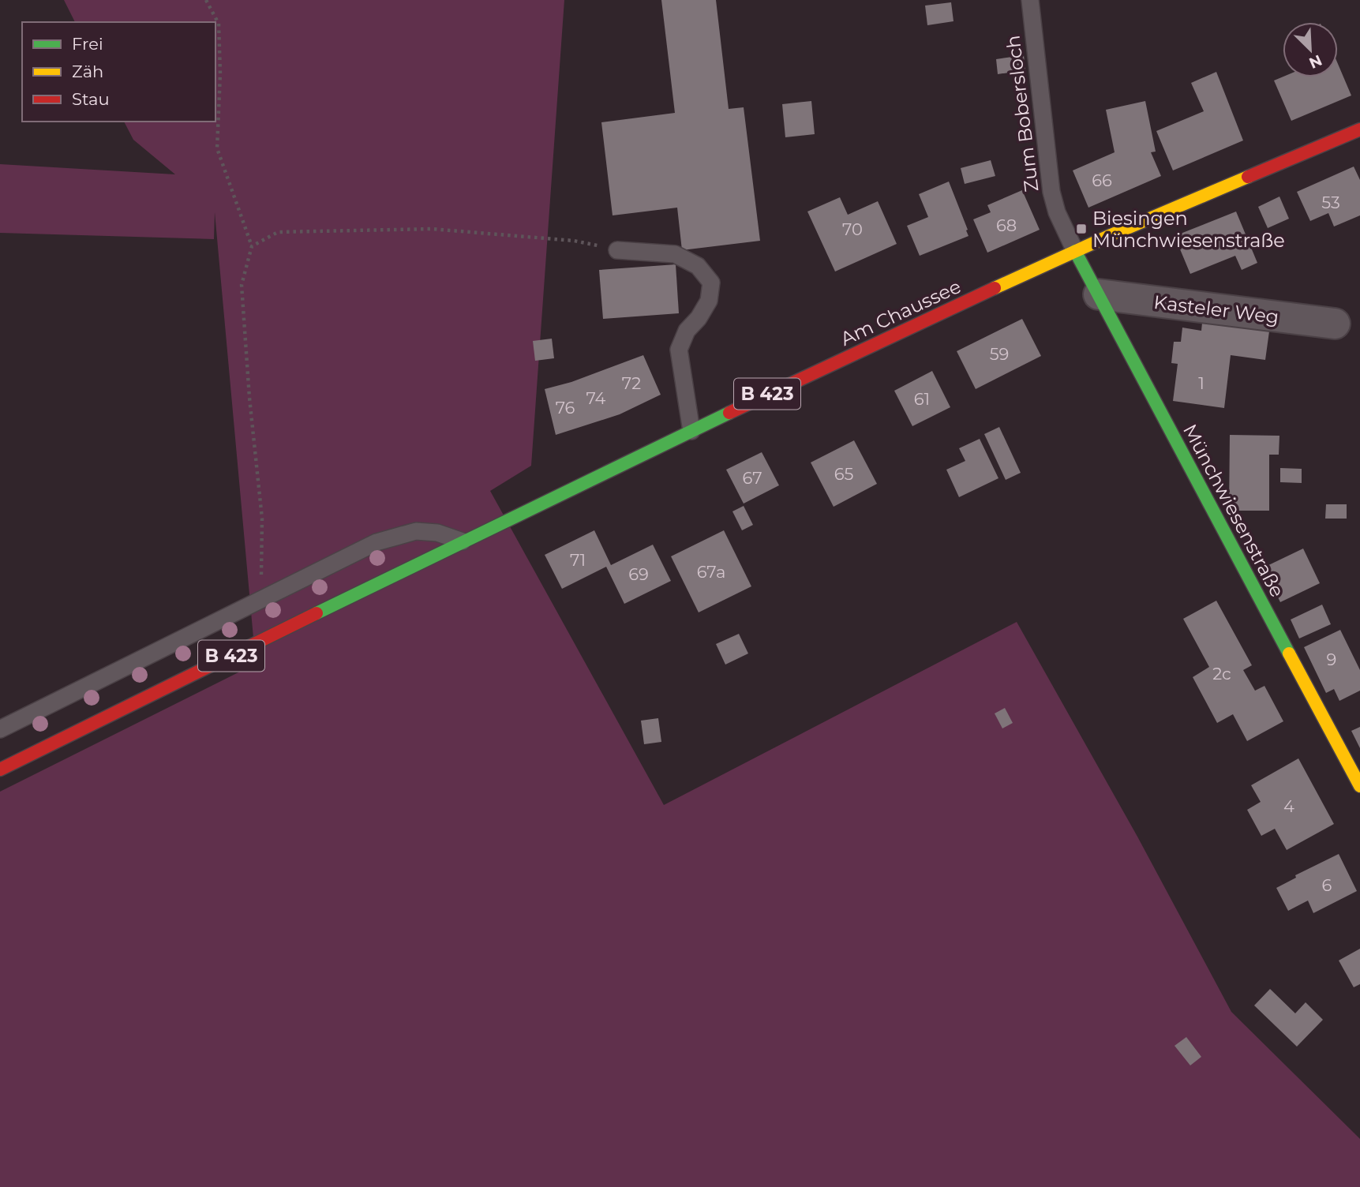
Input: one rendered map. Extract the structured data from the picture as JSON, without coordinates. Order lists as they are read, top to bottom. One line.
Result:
{"streets":{"main road":["Am Chaussee","B 423","Münchwiesenstraße"],"street":["Kasteler Weg"],"lane":["Zum Bobersloch"]},"crossings":[["Zum Bobersloch","Am Chaussee"],["Zum Bobersloch","Münchwiesenstraße"],["Kasteler Weg","Münchwiesenstraße"],["Am Chaussee","B 423"],["Am Chaussee","Münchwiesenstraße"]],"places":{"transit":["Biesingen Münchwiesenstraße"]},"house_numbers":["66","53","68","70","59","72","1","74","61","76","65","67","71","67a","69","9","2c","4","6"],"legend":["Frei","Zäh","Stau"],"north":"bottom right"}
